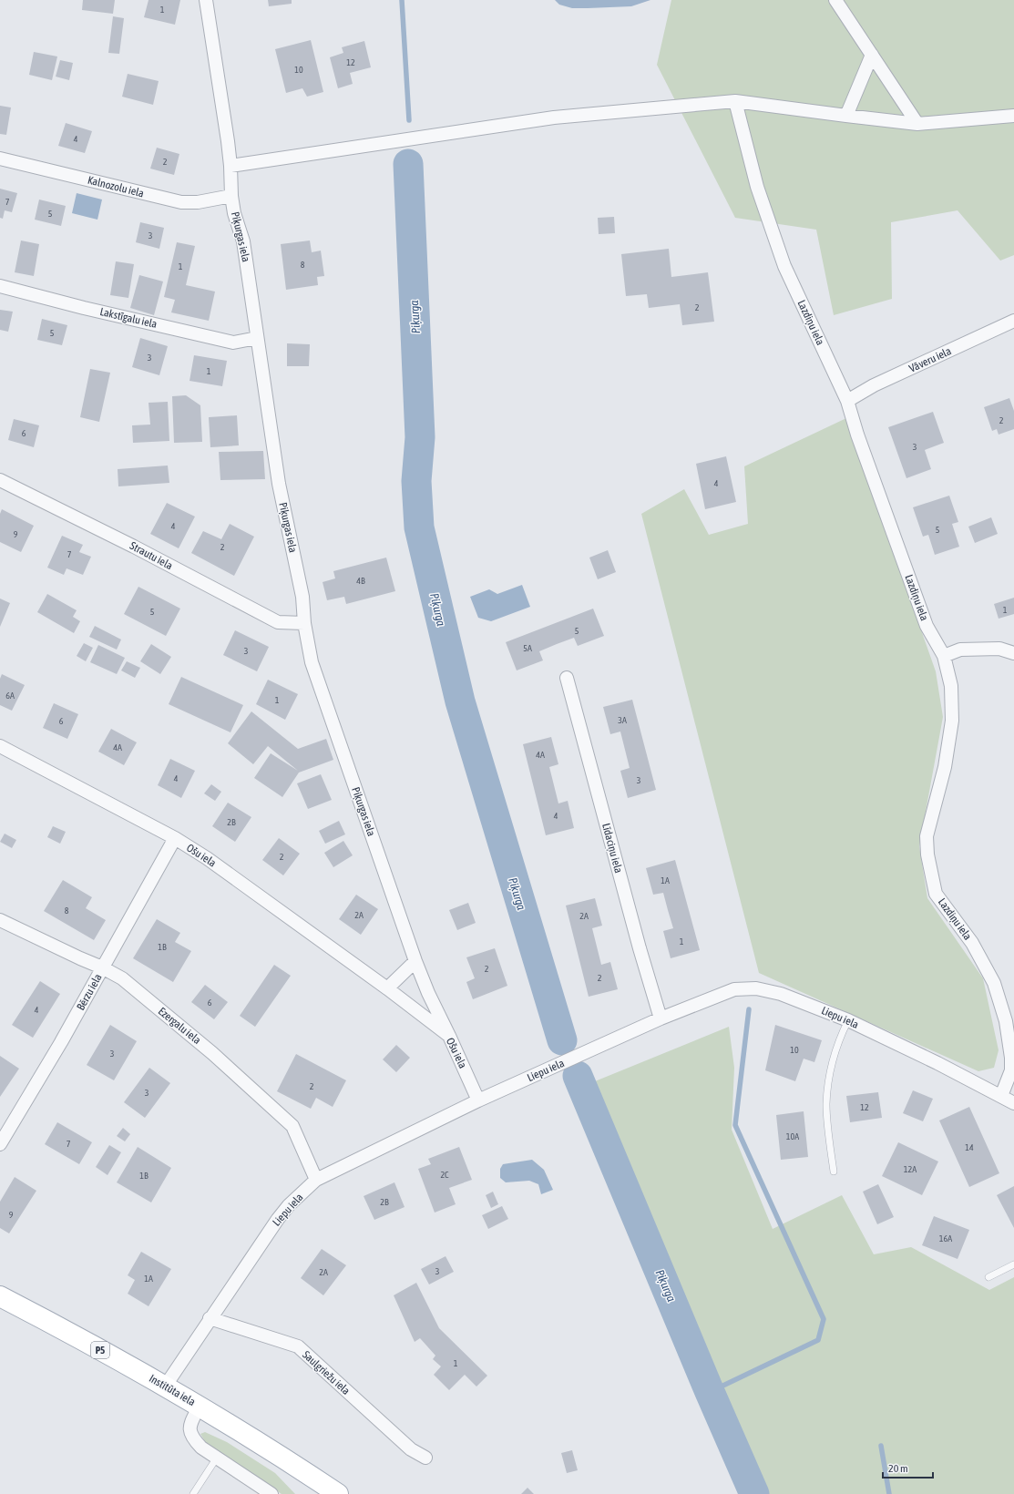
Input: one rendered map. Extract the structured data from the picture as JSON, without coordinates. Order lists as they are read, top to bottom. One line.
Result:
{"streets":{"main road":["P5","Institūta iela"],"street":["Kalnozolu iela","Piķurgas iela","Lakstīgalu iela","Lazdiņu iela","Vāveru iela","Strautu iela","Līdaciņu iela","Ošu iela","Bērzu iela","Liepu iela","Ezergalu iela","Saulgriežu iela"]},"crossings":[["Kalnozolu iela","Piķurgas iela"],["Piķurgas iela","Lakstīgalu iela"],["Piķurgas iela","Strautu iela"],["Piķurgas iela","Ošu iela"],["Lazdiņu iela","Vāveru iela"],["Lazdiņu iela","Liepu iela"],["Līdaciņu iela","Liepu iela"],["Ošu iela","Bērzu iela"],["Ošu iela","Liepu iela"],["Bērzu iela","Ezergalu iela"],["Liepu iela","Ezergalu iela"],["Liepu iela","Saulgriežu iela"],["Liepu iela","Institūta iela"]],"water":["Piķurga"],"house_numbers":["1","12","10","4","2","7","5","3","8","1","2","5","3","1","2","6","3","4","4","5","9","2","7","4B","1","5","5","5A","3","6A","1","3A","6","4A","4A","4","3","4","2B","2","1A","8","2A","2A","1","1B","2","2","6","4","10","3","2","3","12","10A","7","14","12A","2C","1B","2B","9","16A","3","2A","1A","1"],"scale_bar":"20 m"}
